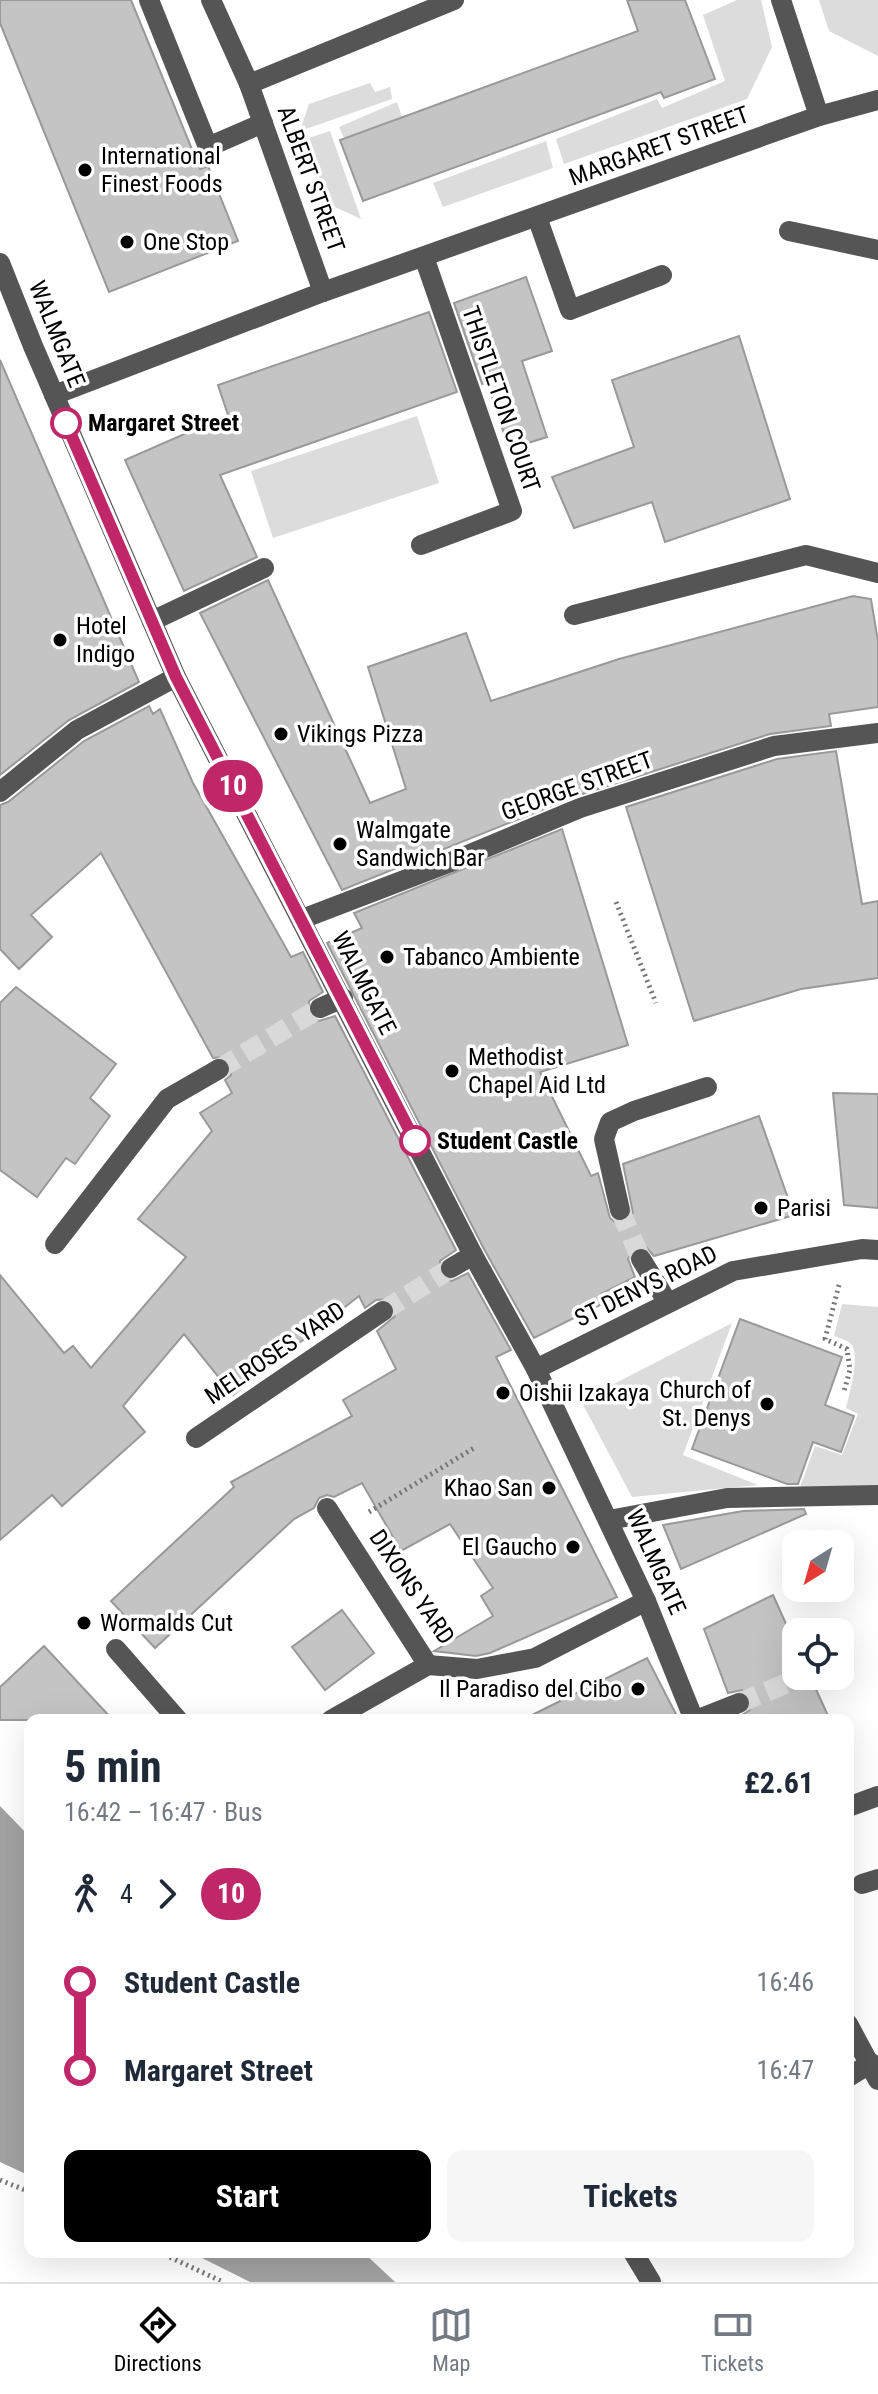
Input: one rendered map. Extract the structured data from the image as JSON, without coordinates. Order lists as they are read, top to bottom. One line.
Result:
{"streets":{"street":["MARGARET STREET","ALBERT STREET","WALMGATE","THISTLETON COURT","GEORGE STREET","ST DENYS ROAD","MELROSES YARD","DIXONS YARD"]},"crossings":[["MARGARET STREET","ALBERT STREET"],["MARGARET STREET","WALMGATE"],["MARGARET STREET","THISTLETON COURT"],["WALMGATE","GEORGE STREET"],["WALMGATE","ST DENYS ROAD"],["WALMGATE","DIXONS YARD"]],"places":["International Finest Foods","One Stop","Margaret Street","Hotel Indigo","Vikings Pizza","Walmgate Sandwich Bar","Tabanco Ambiente","Methodist Chapel Aid Ltd","Student Castle","Parisi","Oishii Izakaya","Church of St. Denys","Khao San","El Gaucho","Wormalds Cut","Il Paradiso del Cibo"],"lines":["bus line 10"],"north":"bottom left","page":{"on_map":"10","heading":["5 min","16:42 – 16:47 · Bus","£2.61"],"legs":["4","10"],"list":[{"name":"Student Castle","value":"16:46"},{"name":"Margaret Street","value":"16:47"}],"buttons":["Start","Tickets"],"tabs":["Directions","Map","Tickets"]}}
